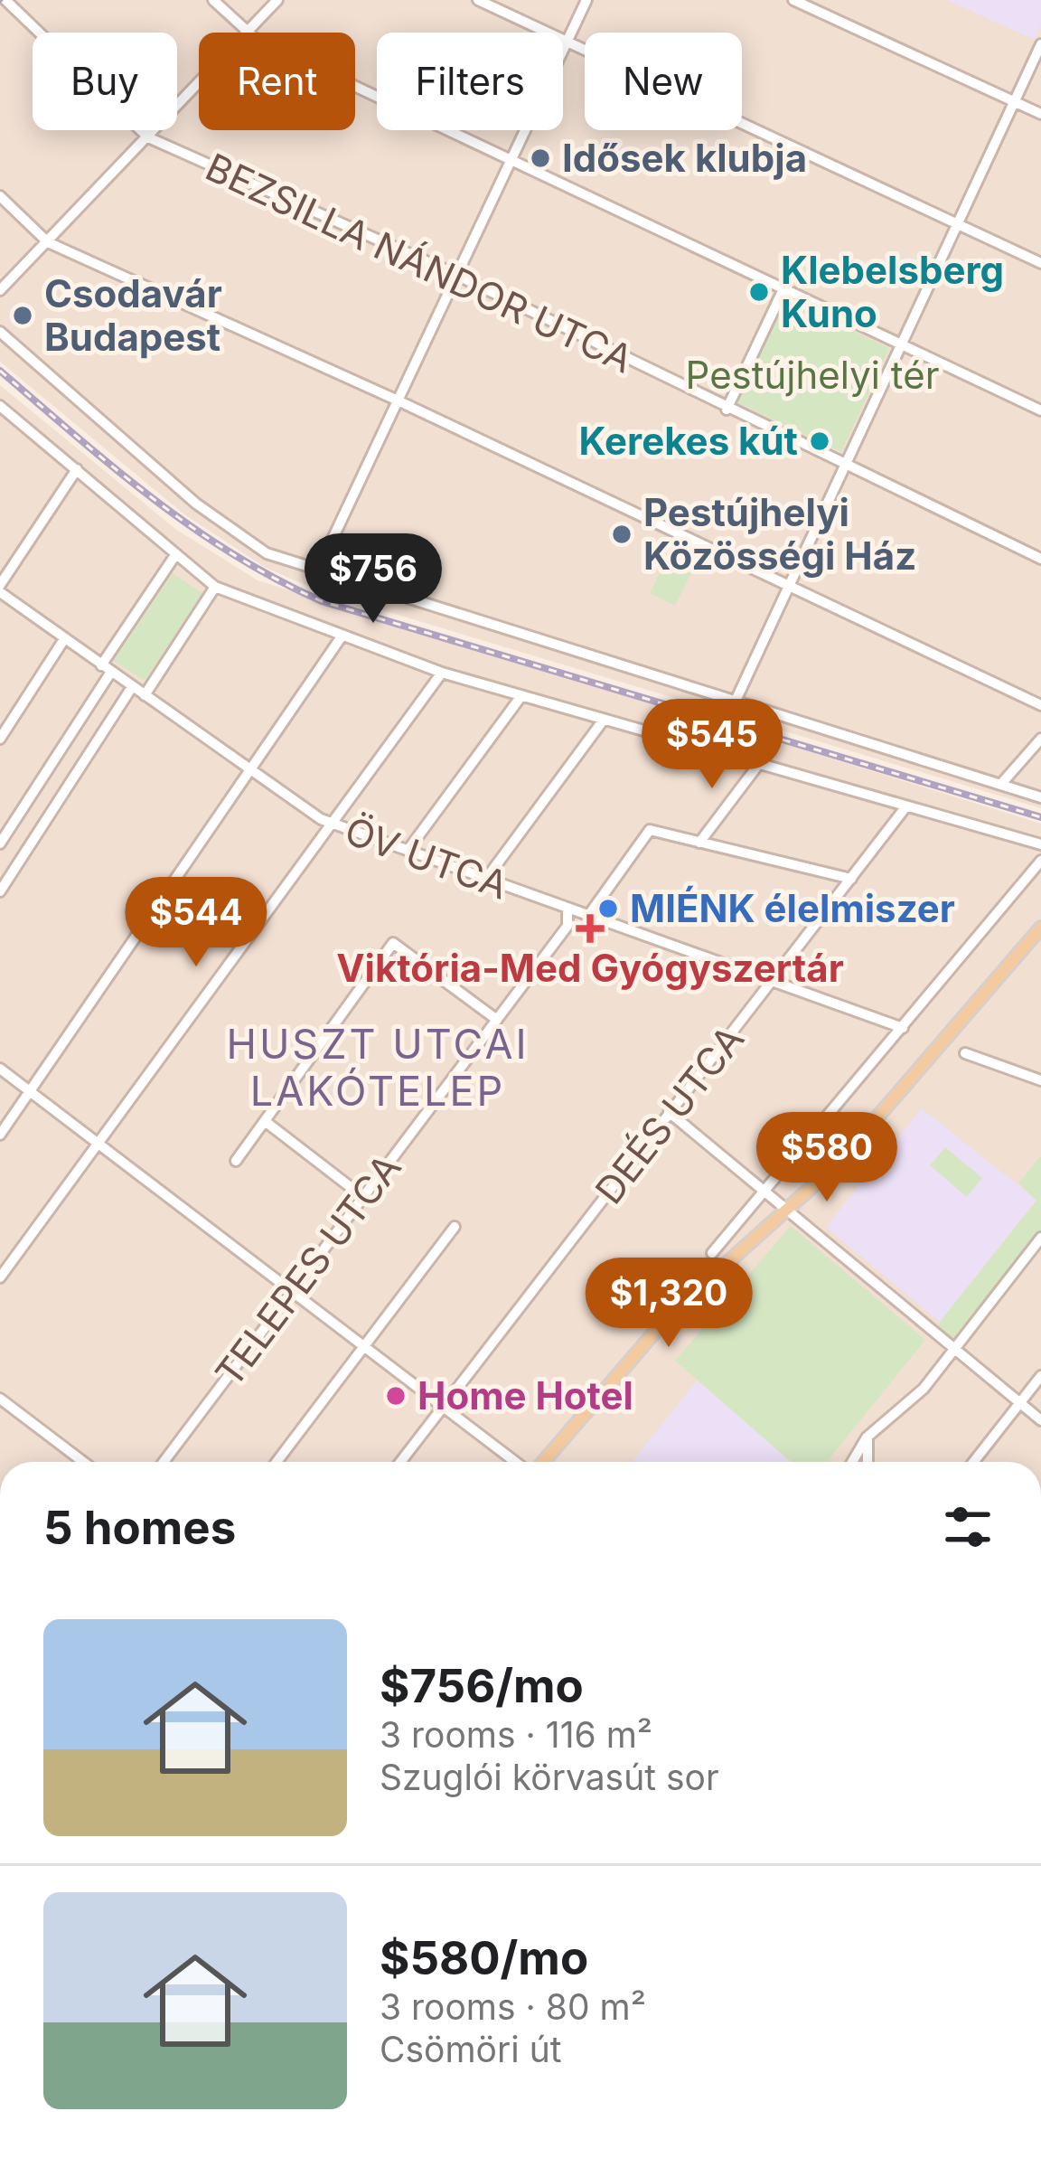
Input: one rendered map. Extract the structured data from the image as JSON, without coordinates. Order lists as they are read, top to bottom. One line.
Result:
{"streets":{"street":["BEZSILLA NÁNDOR UTCA","ÖV UTCA","DEÉS UTCA","TELEPES UTCA"]},"crossings":[["ÖV UTCA","DEÉS UTCA"],["ÖV UTCA","TELEPES UTCA"]],"districts":["HUSZT UTCAI LAKÓTELEP"],"parks":["Pestújhelyi tér"],"places":{"other":["Idősek klubja","Klebelsberg Kuno","Csodavár Budapest","Kerekes kút","Pestújhelyi Közösségi Ház","MIÉNK élelmiszer","Home Hotel"],"health":["Viktória-Med Gyógyszertár"]},"page":{"chip":["Buy","Rent","Filters","New"],"price":["$756","$545","$544","$580","$1,320"],"heading":"5 homes","list":[{"name":"$756/mo","note":"3 rooms · 116 m² · Szuglói körvasút sor"},{"name":"$580/mo","note":"3 rooms · 80 m² · Csömöri út"}]}}
